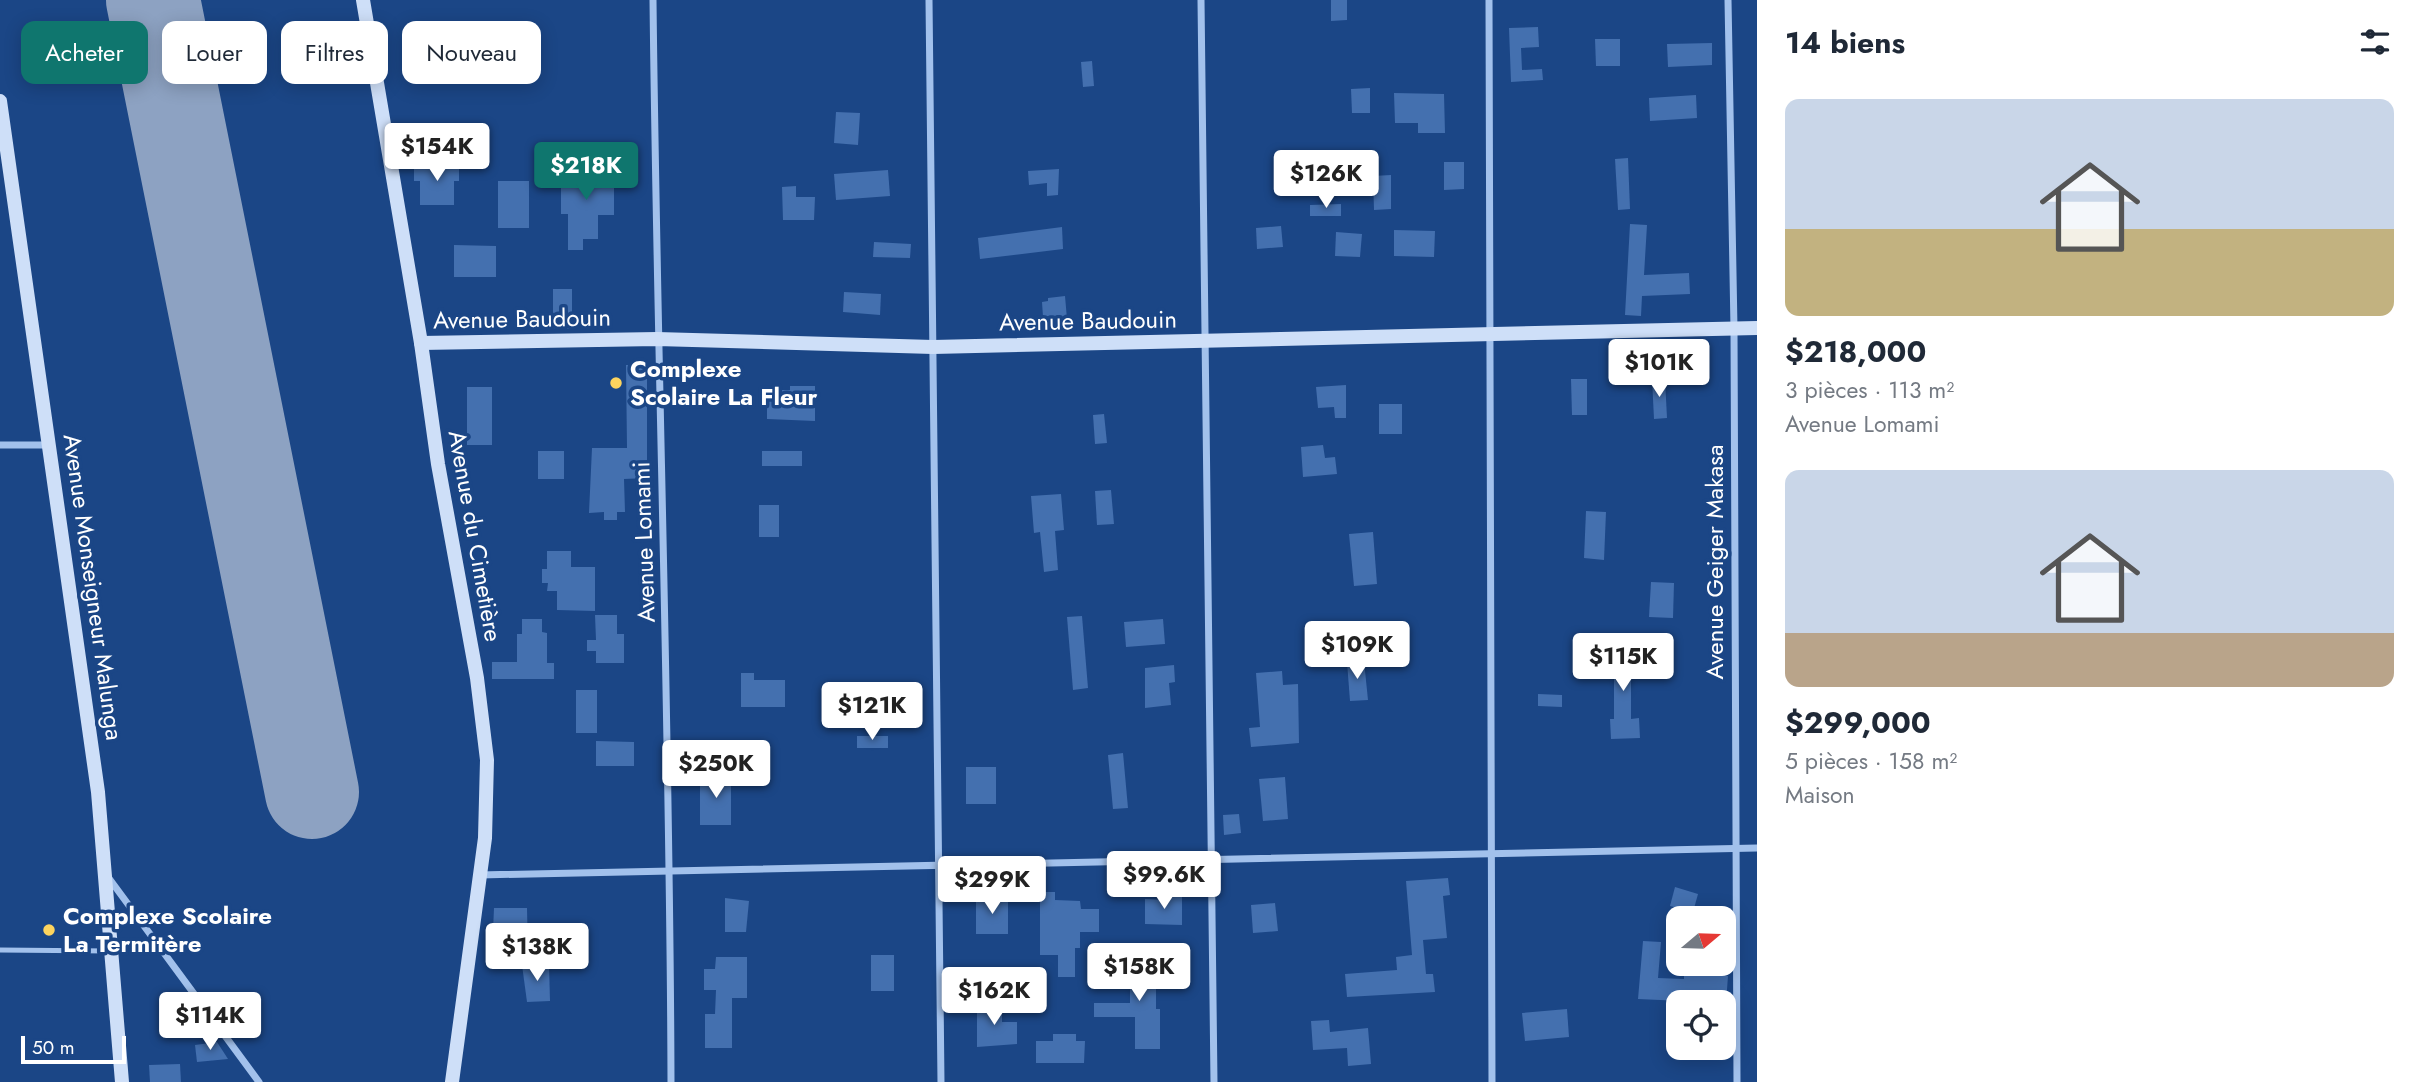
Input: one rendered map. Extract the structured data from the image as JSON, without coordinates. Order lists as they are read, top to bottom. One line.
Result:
{"streets":{"street":["Avenue Baudouin","Avenue du Cimetière","Avenue Lomami","Avenue Geiger Makasa","Avenue Monseigneur Malunga"]},"crossings":[["Avenue Baudouin","Avenue du Cimetière"],["Avenue Baudouin","Avenue Lomami"],["Avenue Baudouin","Avenue Geiger Makasa"]],"places":["Complexe Scolaire La Fleur","Complexe Scolaire La Termitère"],"scale_bar":"50 m","north":"right","page":{"heading":"14 biens","chip":["Acheter","Louer","Filtres","Nouveau"],"list":[{"name":"$218,000","note":"3 pièces · 113 m² · Avenue Lomami"},{"name":"$299,000","note":"5 pièces · 158 m² · Maison"}],"price":["$154K","$218K","$126K","$101K","$109K","$115K","$121K","$250K","$99.6K","$299K","$138K","$158K","$162K","$114K"],"scale":"50 m"}}
